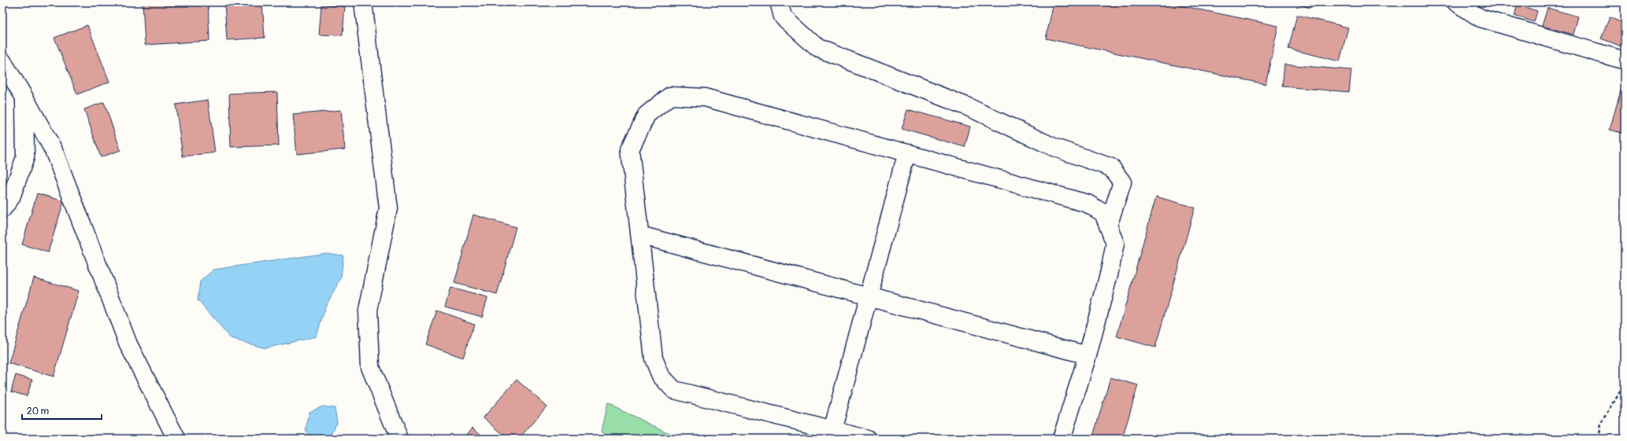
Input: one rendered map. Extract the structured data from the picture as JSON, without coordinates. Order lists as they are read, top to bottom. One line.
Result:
{"scale_bar":"20 m"}
